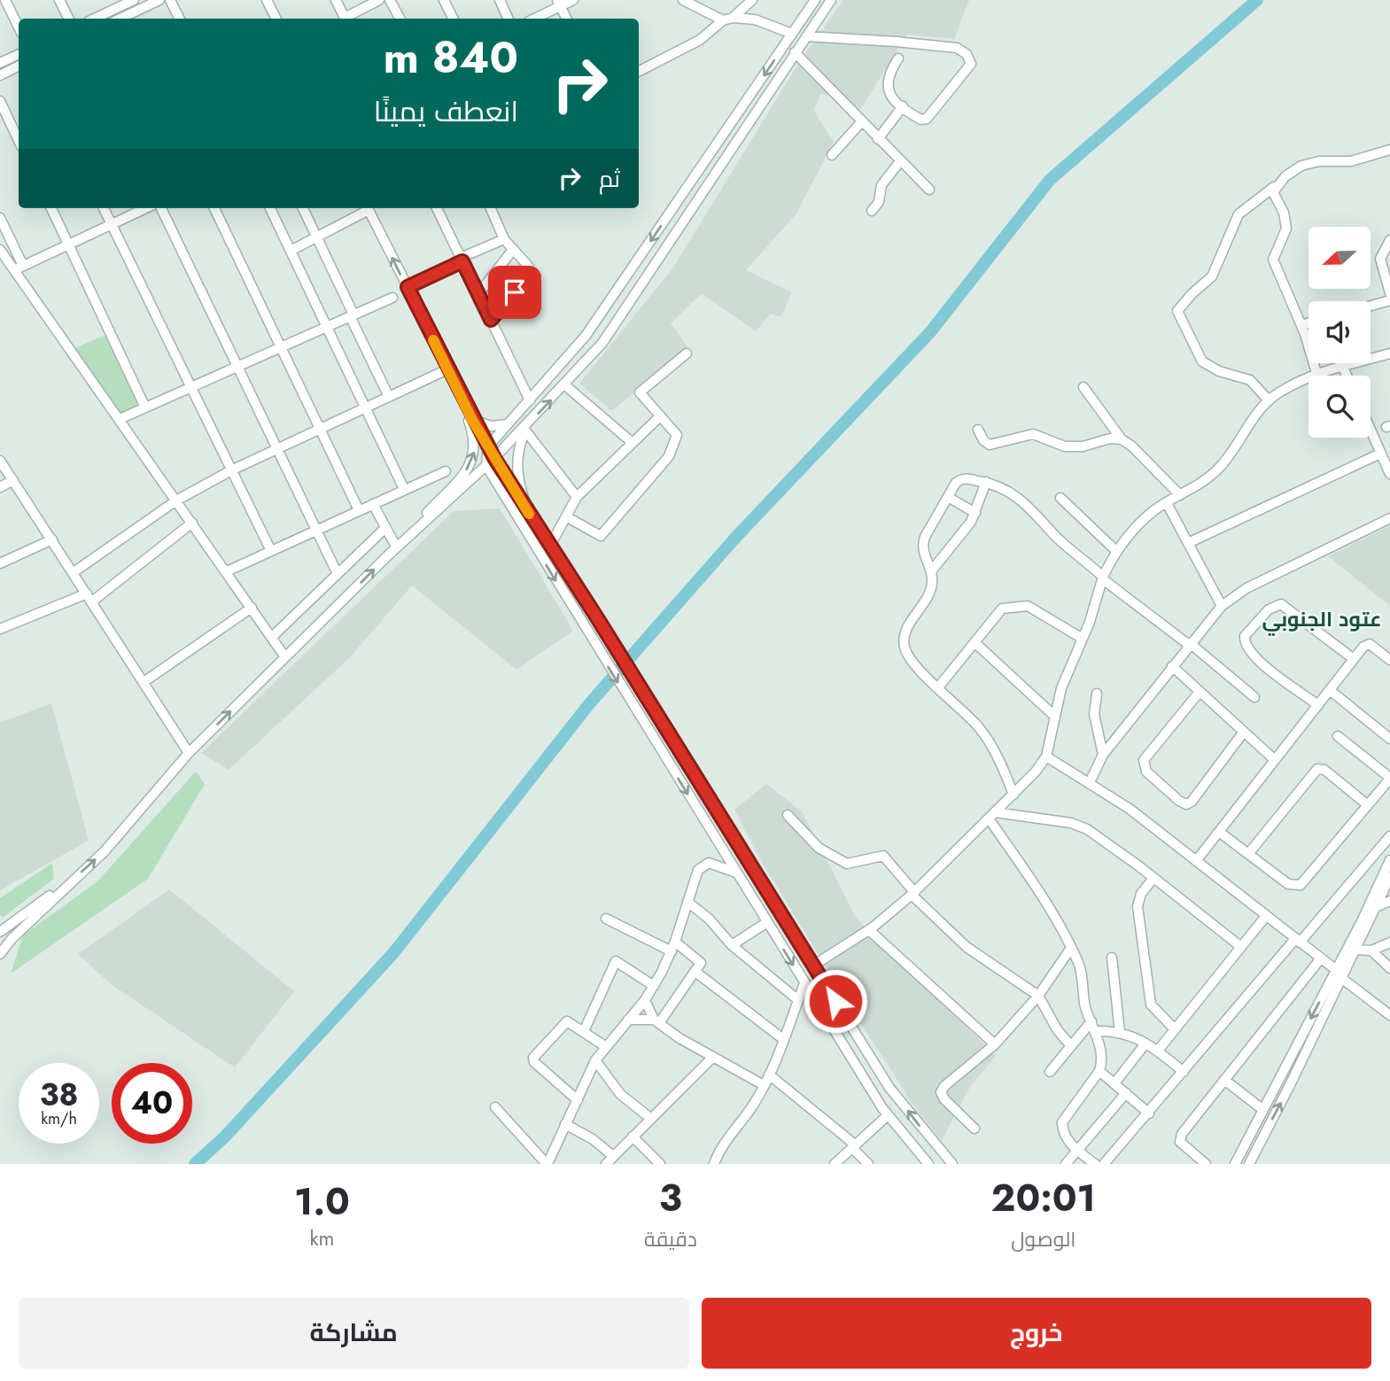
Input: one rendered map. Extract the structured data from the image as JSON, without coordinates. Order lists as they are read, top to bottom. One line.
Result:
{"districts":["عتود الجنوبي"],"north":"left","page":{"turn":["840 m","انعطف يمينًا"],"then":"ثم","speed":"38 km/h","limit":"40","eta":["20:01","الوصول","3","دقيقة","1.0","km"],"buttons":["خروج","مشاركة"]}}
